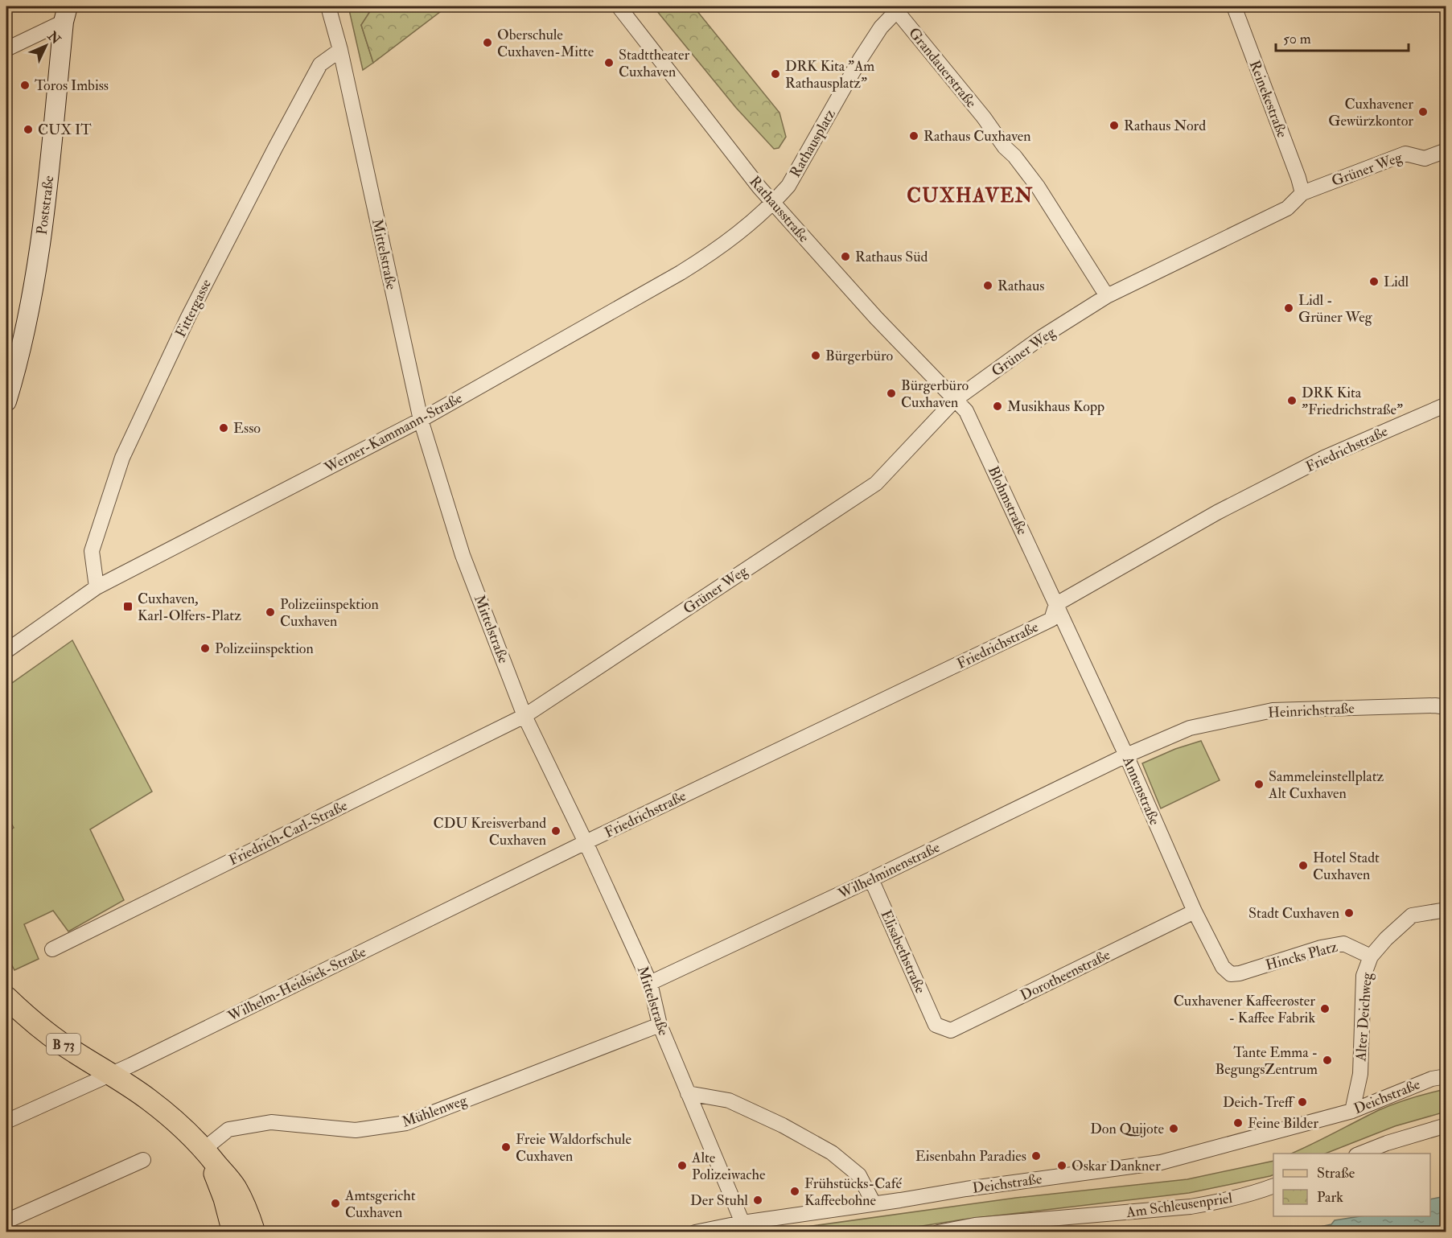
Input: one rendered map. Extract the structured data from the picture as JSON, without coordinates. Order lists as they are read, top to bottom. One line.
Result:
{"streets":{"main road":["B 73"],"street":["Grandauerstraße","Reinekestraße","Rathausplatz","Grüner Weg","Poststraße","Rathausstraße","Mittelstraße","Fittergasse","Werner-Kammann-Straße","Friedrichstraße","Blohmstraße","Heinrichstraße","Annenstraße","Friedrich-Carl-Straße","Wilhelminenstraße","Elisabethstraße","Hincks Platz","Dorotheenstraße","Wilhelm-Heidsiek-Straße","Alter Deichweg","Deichstraße","Mühlenweg","Am Schleusenpriel"]},"crossings":[["Grandauerstraße","Rathausplatz"],["Grandauerstraße","Grüner Weg"],["Reinekestraße","Grüner Weg"],["Rathausplatz","Rathausstraße"],["Rathausplatz","Werner-Kammann-Straße"],["Grüner Weg","Rathausstraße"],["Grüner Weg","Mittelstraße"],["Grüner Weg","Blohmstraße"],["Grüner Weg","Friedrich-Carl-Straße"],["Rathausstraße","Werner-Kammann-Straße"],["Rathausstraße","Blohmstraße"],["Mittelstraße","Fittergasse"],["Mittelstraße","Werner-Kammann-Straße"],["Mittelstraße","Friedrichstraße"],["Mittelstraße","Friedrich-Carl-Straße"],["Mittelstraße","Wilhelminenstraße"],["Mittelstraße","Wilhelm-Heidsiek-Straße"],["Mittelstraße","Deichstraße"],["Mittelstraße","Mühlenweg"],["Fittergasse","Werner-Kammann-Straße"],["Friedrichstraße","Blohmstraße"],["Friedrichstraße","Annenstraße"],["Friedrichstraße","Wilhelm-Heidsiek-Straße"],["Blohmstraße","Annenstraße"],["Heinrichstraße","Annenstraße"],["Heinrichstraße","Wilhelminenstraße"],["Annenstraße","Wilhelminenstraße"],["Annenstraße","Hincks Platz"],["Annenstraße","Dorotheenstraße"],["Wilhelminenstraße","Elisabethstraße"],["Elisabethstraße","Dorotheenstraße"],["Hincks Platz","Alter Deichweg"],["Wilhelm-Heidsiek-Straße","B 73"],["Alter Deichweg","Deichstraße"],["B 73","Mühlenweg"]],"districts":["CUXHAVEN"],"places":{"other":["Oberschule Cuxhaven-Mitte","Stadttheater Cuxhaven","DRK Kita \"Am Rathausplatz\"","Toros Imbiss","Cuxhavener Gewürzkontor","Rathaus Nord","CUX IT","Rathaus Cuxhaven","Rathaus Süd","Lidl","Rathaus","Lidl - Grüner Weg","Bürgerbüro","Bürgerbüro Cuxhaven","DRK Kita \"Friedrichstraße\"","Musikhaus Kopp","Esso","Polizeiinspektion Cuxhaven","Polizeiinspektion","Sammeleinstellplatz Alt Cuxhaven","CDU Kreisverband Cuxhaven","Hotel Stadt Cuxhaven","Stadt Cuxhaven","Cuxhavener Kaffeerøster - Kaffee Fabrik","Tante Emma - BegungsZentrum","Deich-Treff","Feine Bilder","Don Quijote","Freie Waldorfschule Cuxhaven","Eisenbahn Paradies","Alte Polizeiwache","Oskar Dankner","Frühstücks-Café Kaffeebohne","Der Stuhl","Amtsgericht Cuxhaven"],"transit":["Cuxhaven, Karl-Olfers-Platz"]},"legend":["Straße","Park"],"scale_bar":"50 m","north":"top right"}
